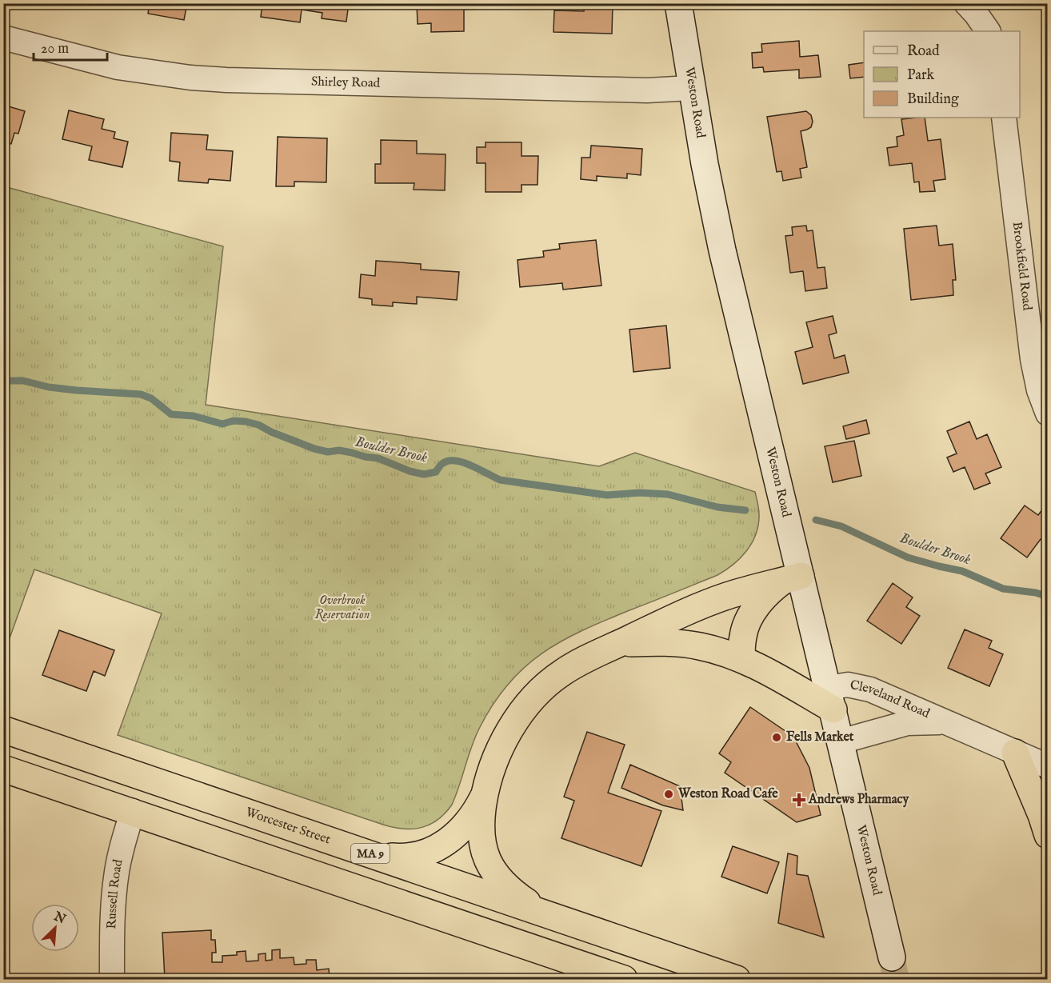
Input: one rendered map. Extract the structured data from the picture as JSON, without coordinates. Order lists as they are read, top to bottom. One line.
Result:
{"streets":{"highway":["Worcester Street","MA 9"],"main road":["Weston Road"],"street":["Shirley Road","Brookfield Road","Cleveland Road","Russell Road"]},"crossings":[["Shirley Road","Weston Road"],["Weston Road","Cleveland Road"]],"water":["Boulder Brook"],"parks":["Overbrook Reservation"],"places":{"other":["Fells Market","Weston Road Cafe"],"health":["Andrews Pharmacy"]},"legend":["Road","Park","Building"],"scale_bar":"20 m","north":"top right"}
